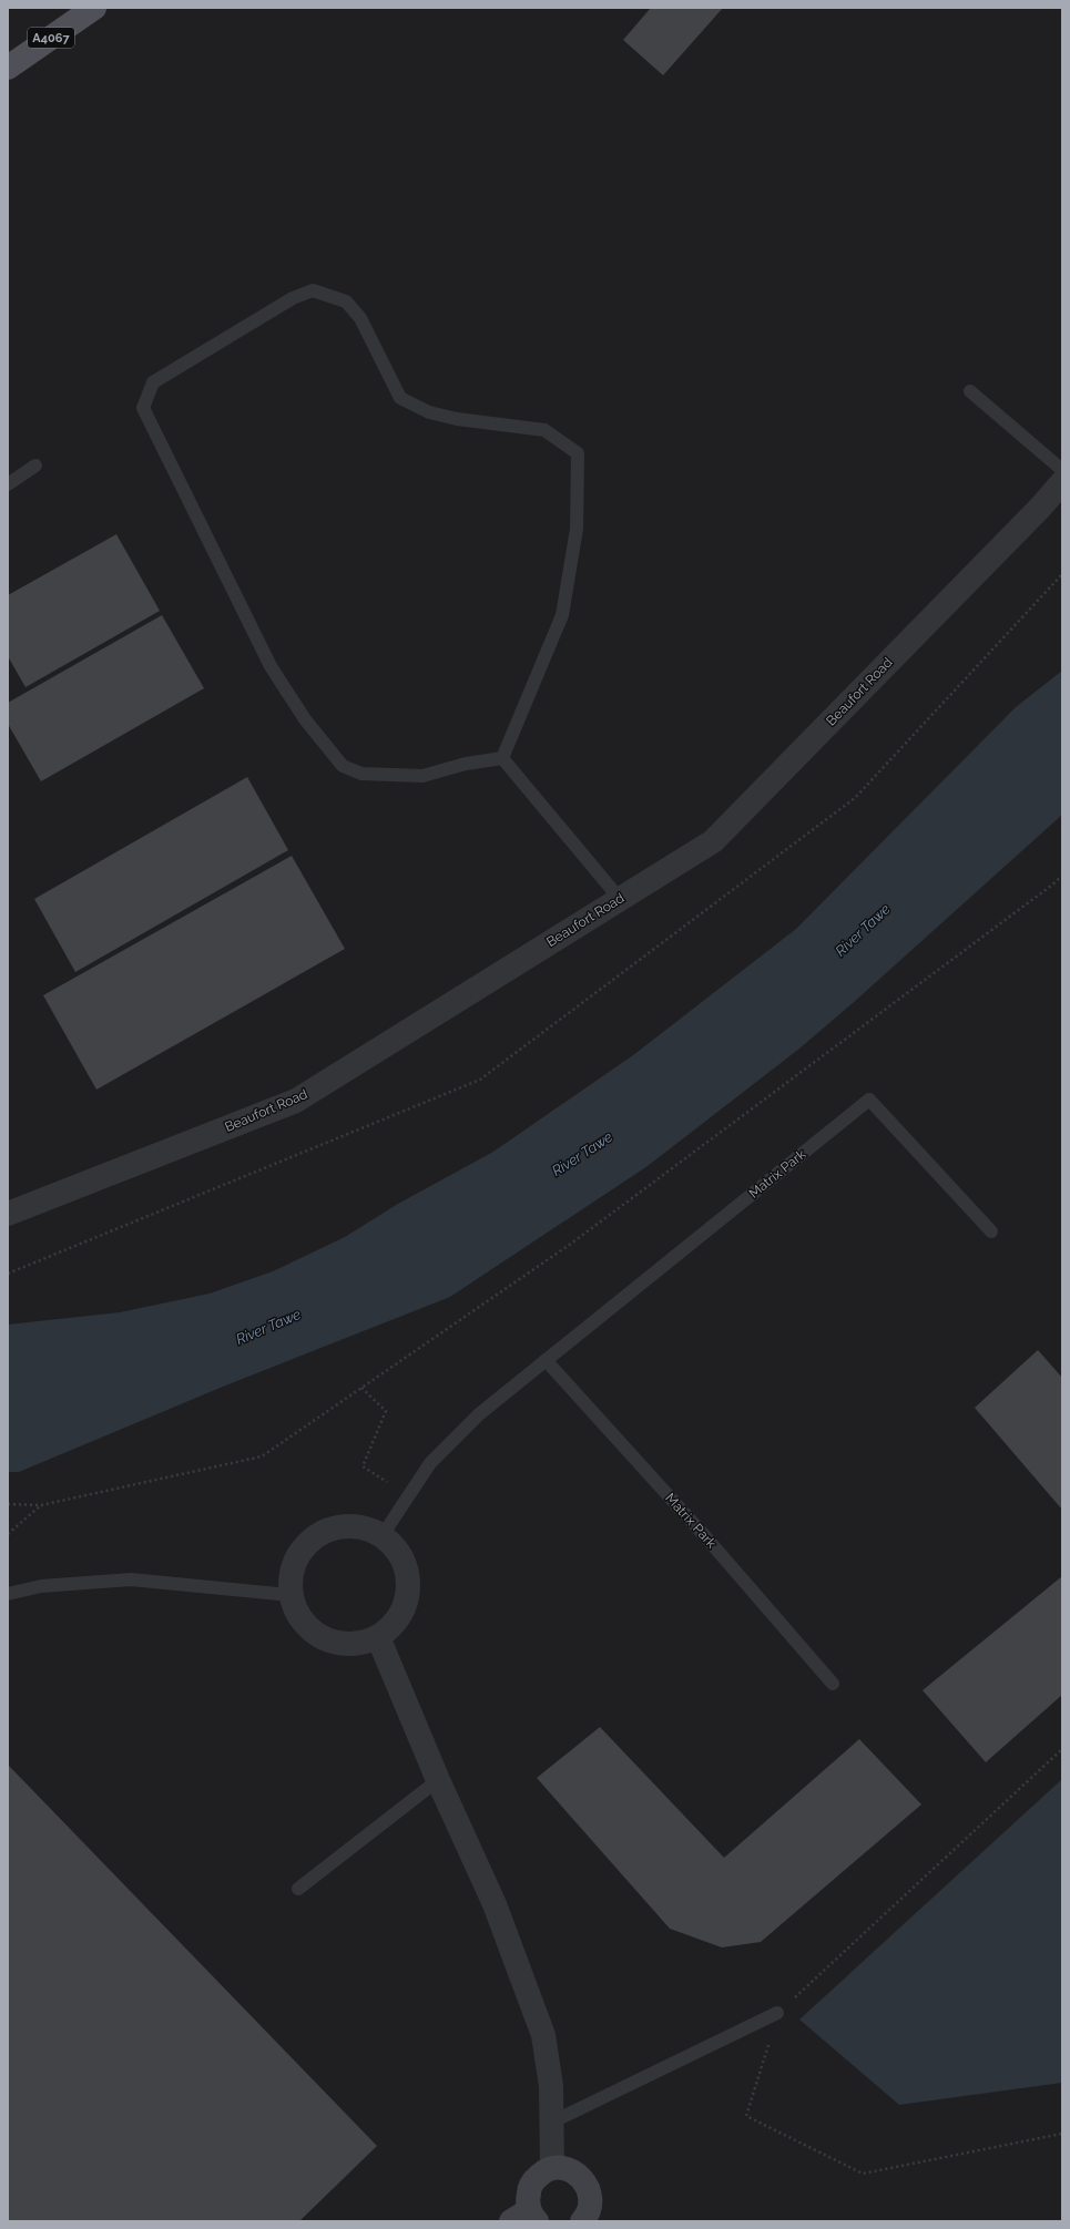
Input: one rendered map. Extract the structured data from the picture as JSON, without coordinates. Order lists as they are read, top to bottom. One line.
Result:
{"streets":{"main road":["A4067"],"street":["Beaufort Road"],"lane":["Matrix Park"]},"water":["River Tawe"]}
